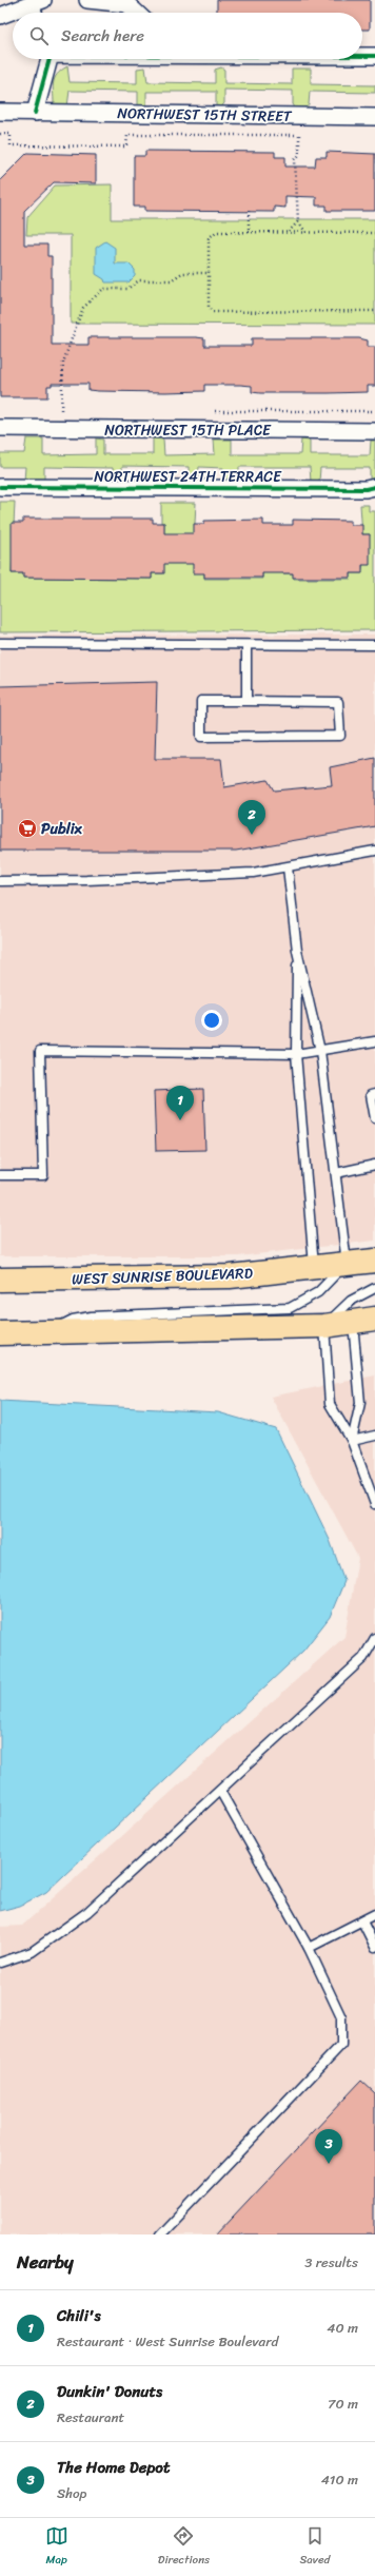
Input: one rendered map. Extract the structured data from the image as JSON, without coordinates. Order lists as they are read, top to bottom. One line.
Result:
{"streets":{"highway":["WEST SUNRISE BOULEVARD"],"street":["NORTHWEST 15TH STREET","NORTHWEST 15TH PLACE","NORTHWEST 24TH TERRACE"]},"places":{"supermarket":["Publix"]},"page":{"search":"Search here","pins":["2","1","3"],"heading":["Nearby","3 results"],"list":[{"mark":"1","name":"Chili's","note":"Restaurant · West Sunrise Boulevard","value":"40 m"},{"mark":"2","name":"Dunkin' Donuts","note":"Restaurant","value":"70 m"},{"mark":"3","name":"The Home Depot","note":"Shop","value":"410 m"}],"nav":["Map","Directions","Saved"]}}
